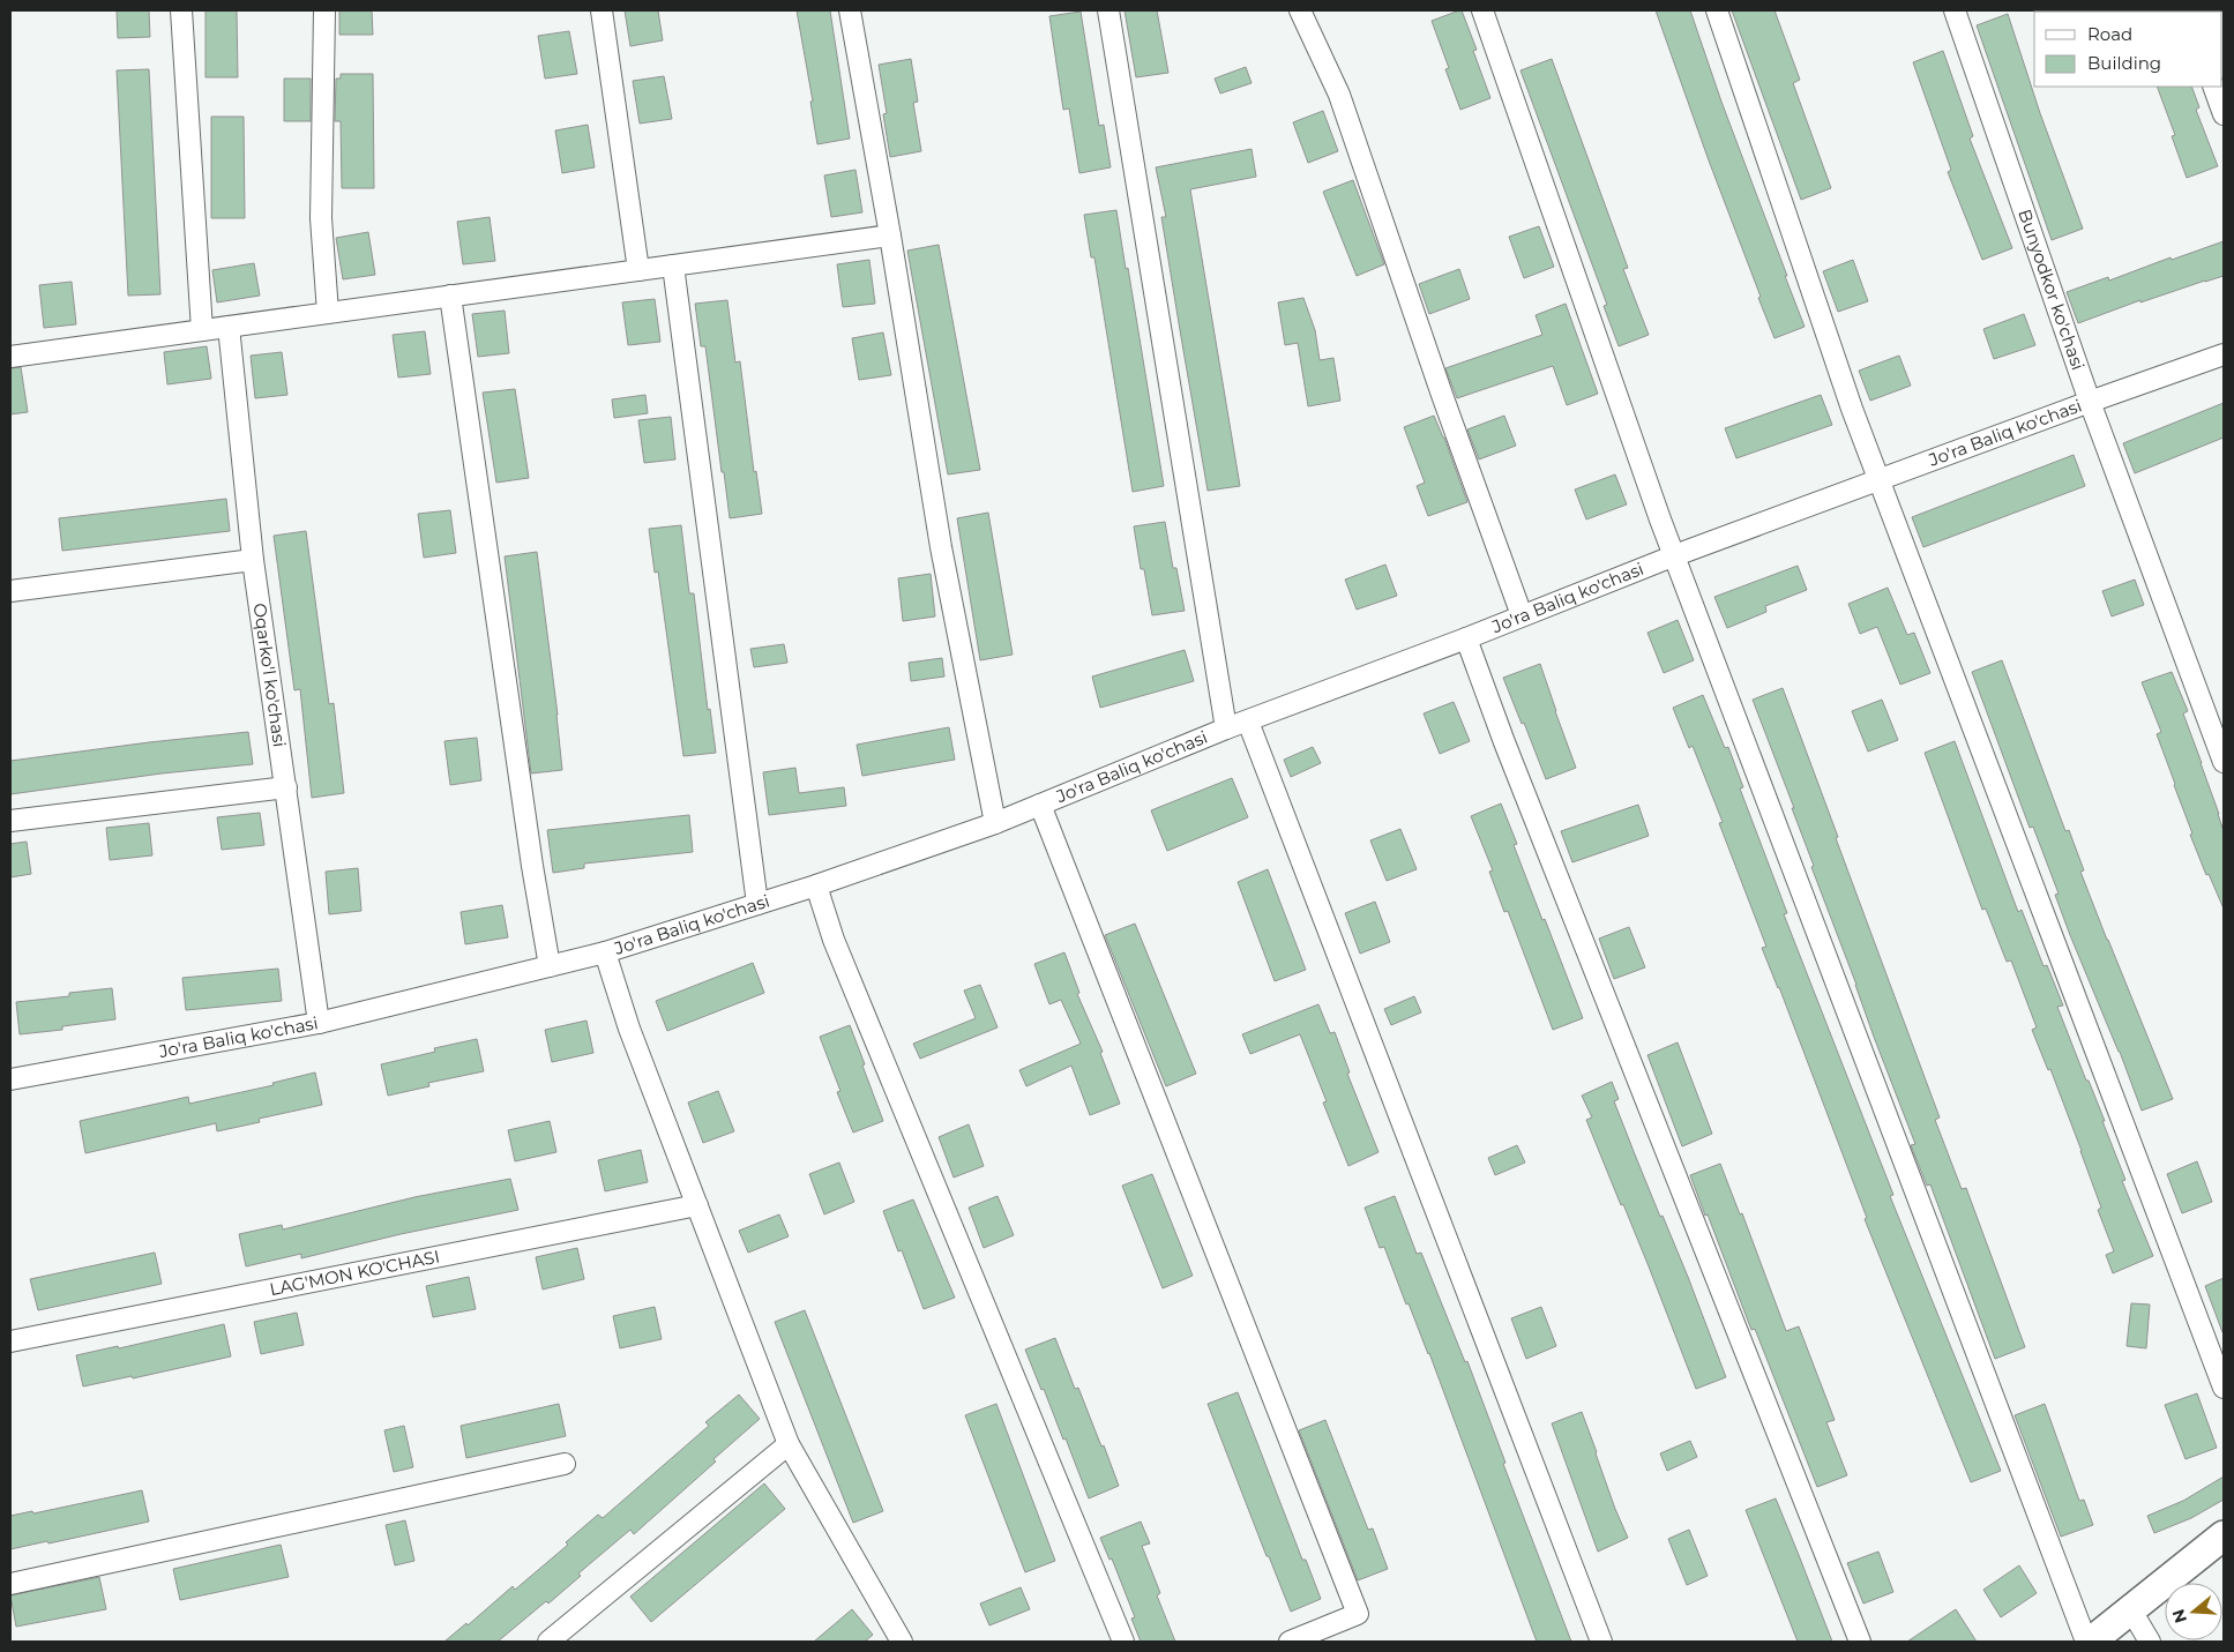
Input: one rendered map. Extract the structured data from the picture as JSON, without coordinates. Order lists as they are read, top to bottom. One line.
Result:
{"streets":{"street":["Bunyodkor ko'chasi","Jo'ra Baliq ko'chasi","Oqarko'l ko'chasi","LAG'MON KO'CHASI"]},"crossings":[["Bunyodkor ko'chasi","Jo'ra Baliq ko'chasi"],["Jo'ra Baliq ko'chasi","Oqarko'l ko'chasi"]],"legend":["Road","Building"],"north":"left"}
